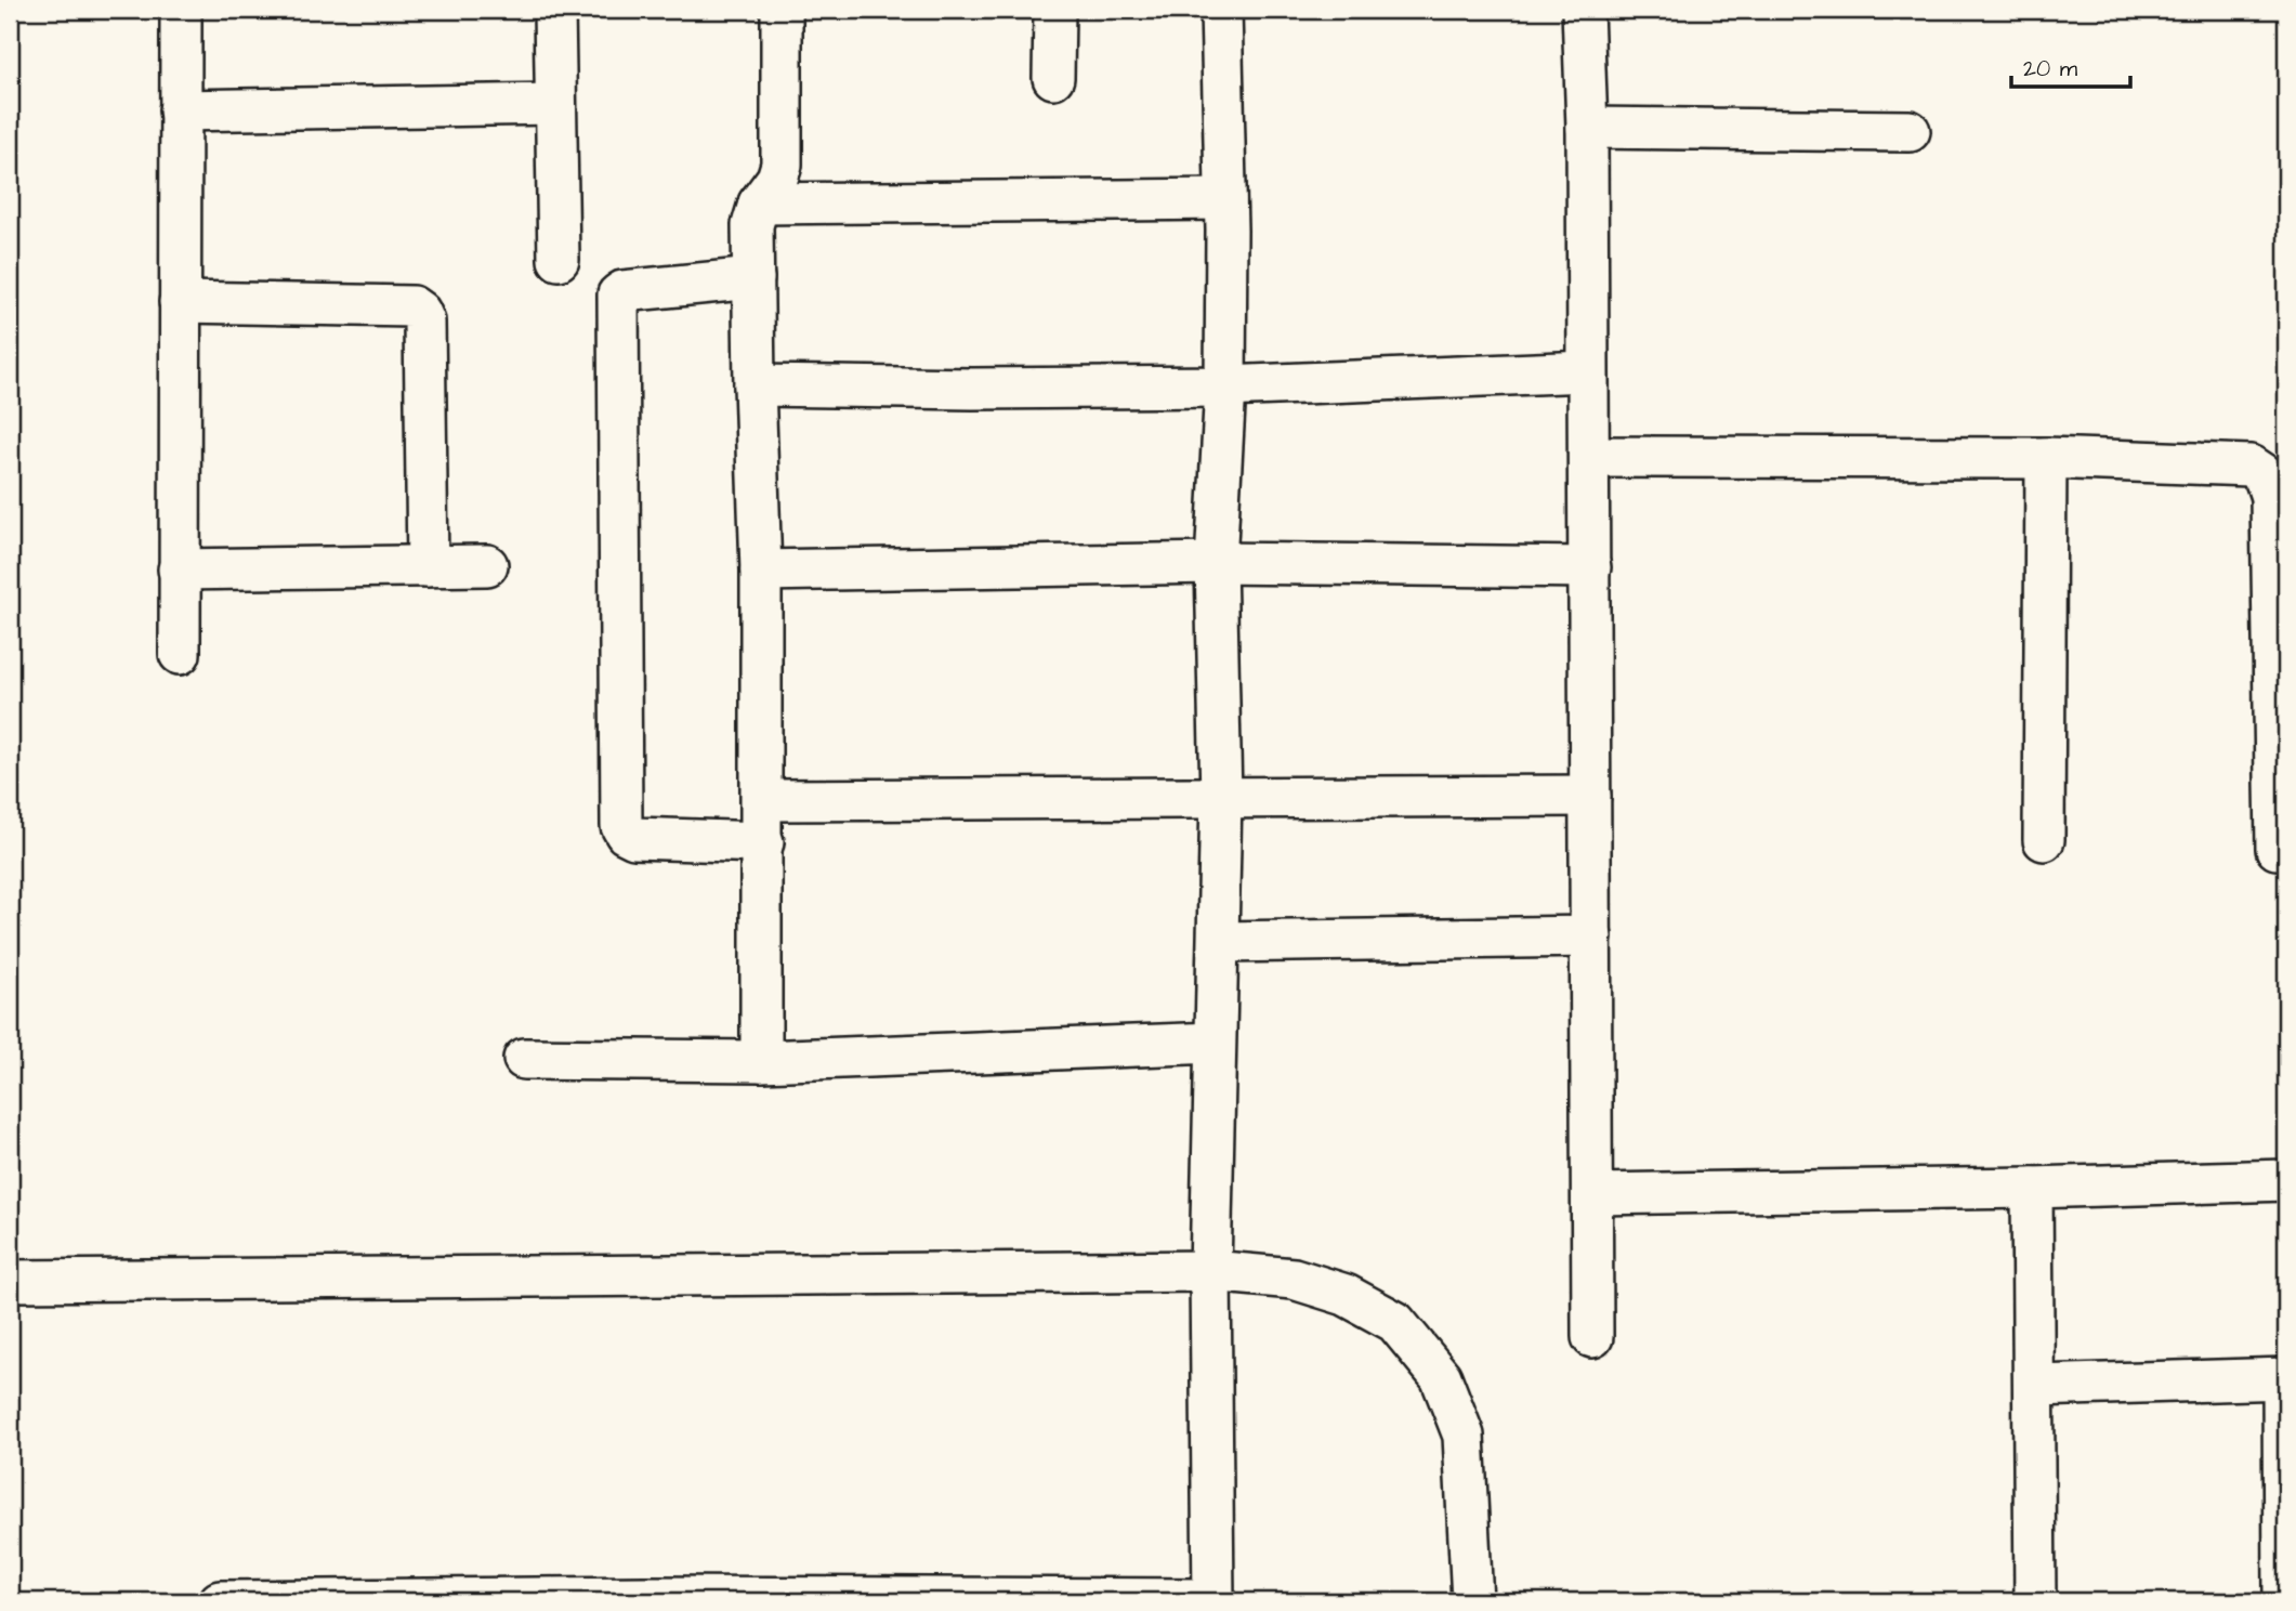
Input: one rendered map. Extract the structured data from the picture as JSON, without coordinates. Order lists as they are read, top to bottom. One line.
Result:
{"scale_bar":"20 m"}
